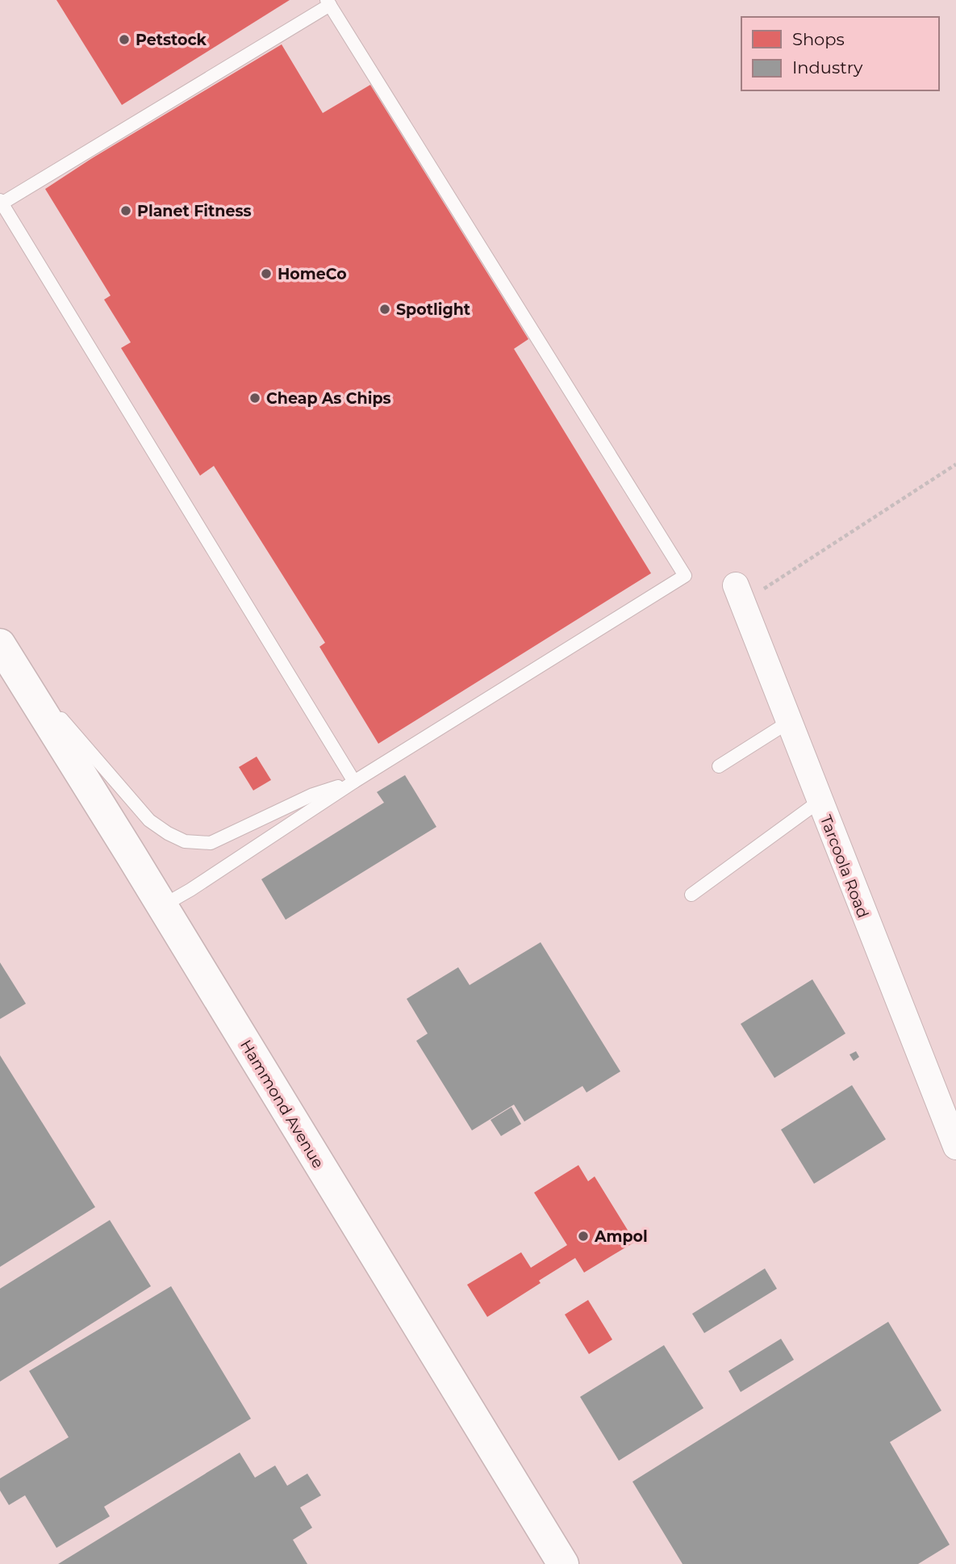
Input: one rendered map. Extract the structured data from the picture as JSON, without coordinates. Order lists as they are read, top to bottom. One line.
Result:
{"streets":{"highway":["Hammond Avenue"],"street":["Tarcoola Road"]},"places":["Petstock","Planet Fitness","HomeCo","Spotlight","Cheap As Chips","Ampol"],"legend":["Shops","Industry"]}
